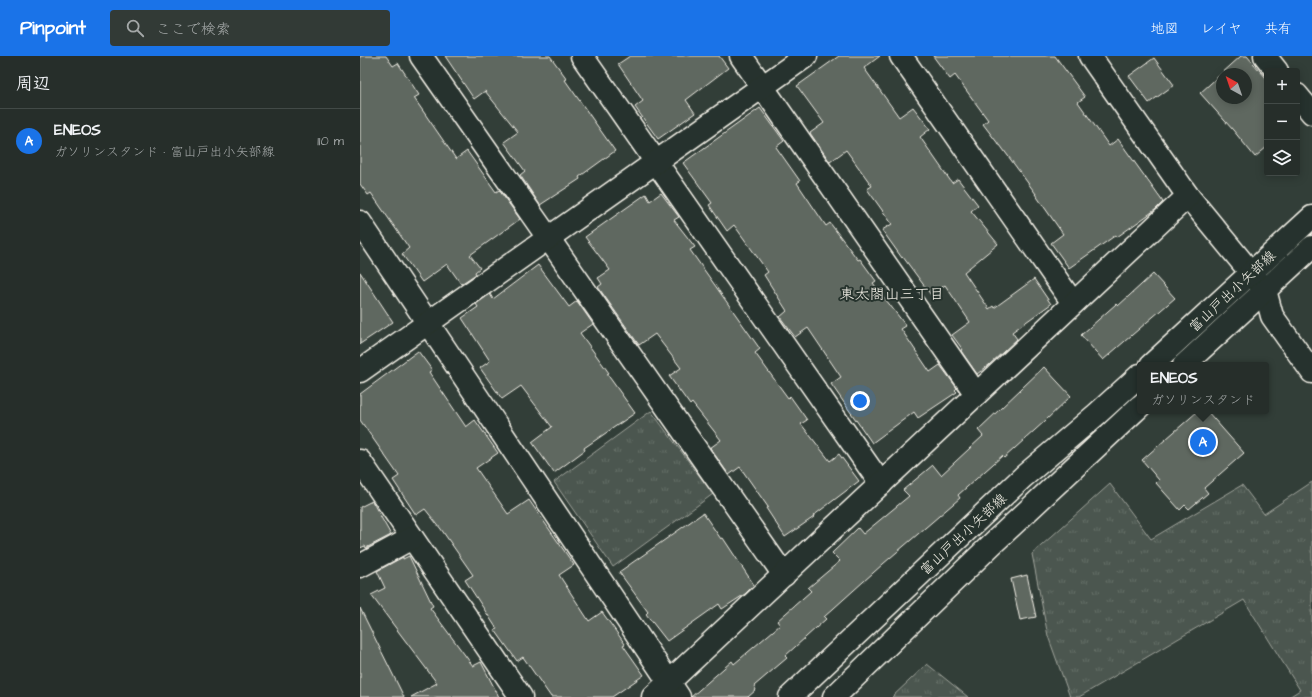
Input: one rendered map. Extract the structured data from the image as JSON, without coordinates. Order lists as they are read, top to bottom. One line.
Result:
{"streets":{"street":["富山戸出小矢部線"]},"districts":["東太閤山三丁目"],"north":"top left","page":{"header":"Pinpoint","search":"ここで検索","nav":["地図","レイヤ","共有"],"heading":"周辺","map_buttons":["+","−"],"list":[{"mark":"A","name":"ENEOS","note":"ガソリンスタンド · 富山戸出小矢部線","value":"110 m"}],"popup":["ENEOS","ガソリンスタンド"],"pins":"A"}}
